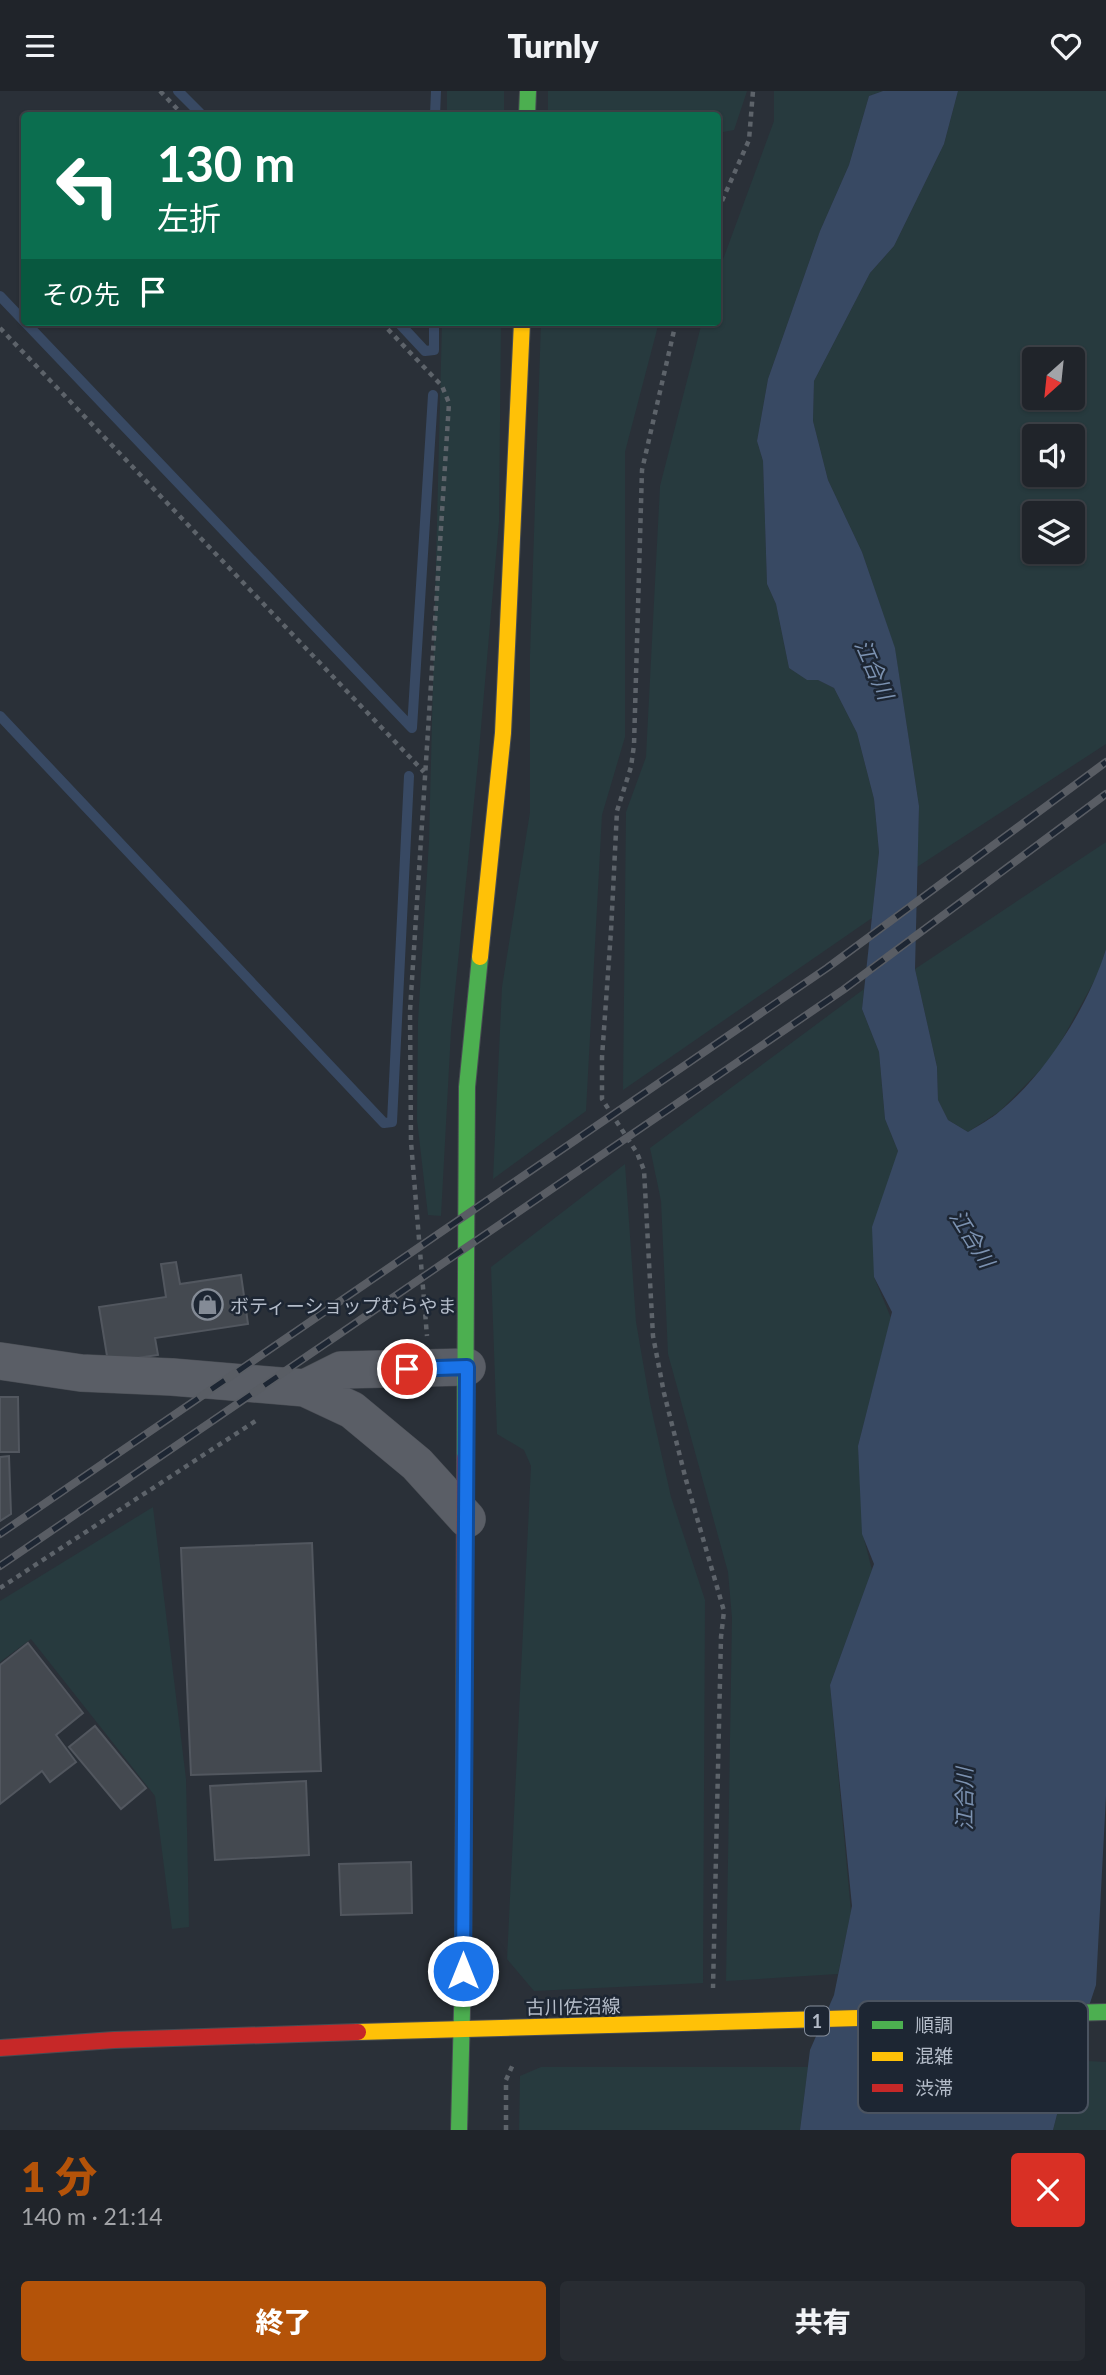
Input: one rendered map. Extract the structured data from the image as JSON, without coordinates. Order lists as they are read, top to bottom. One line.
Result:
{"streets":{"street":["古川佐沼線","1"]},"water":["江合川"],"places":{"shop":["ボティーショップむらやま"]},"legend":["順調","混雑","渋滞"],"north":"bottom left","page":{"header":"Turnly","turn":["130 m","左折"],"then":"その先","heading":["1 分","140 m · 21:14"],"buttons":["終了","共有"]}}
